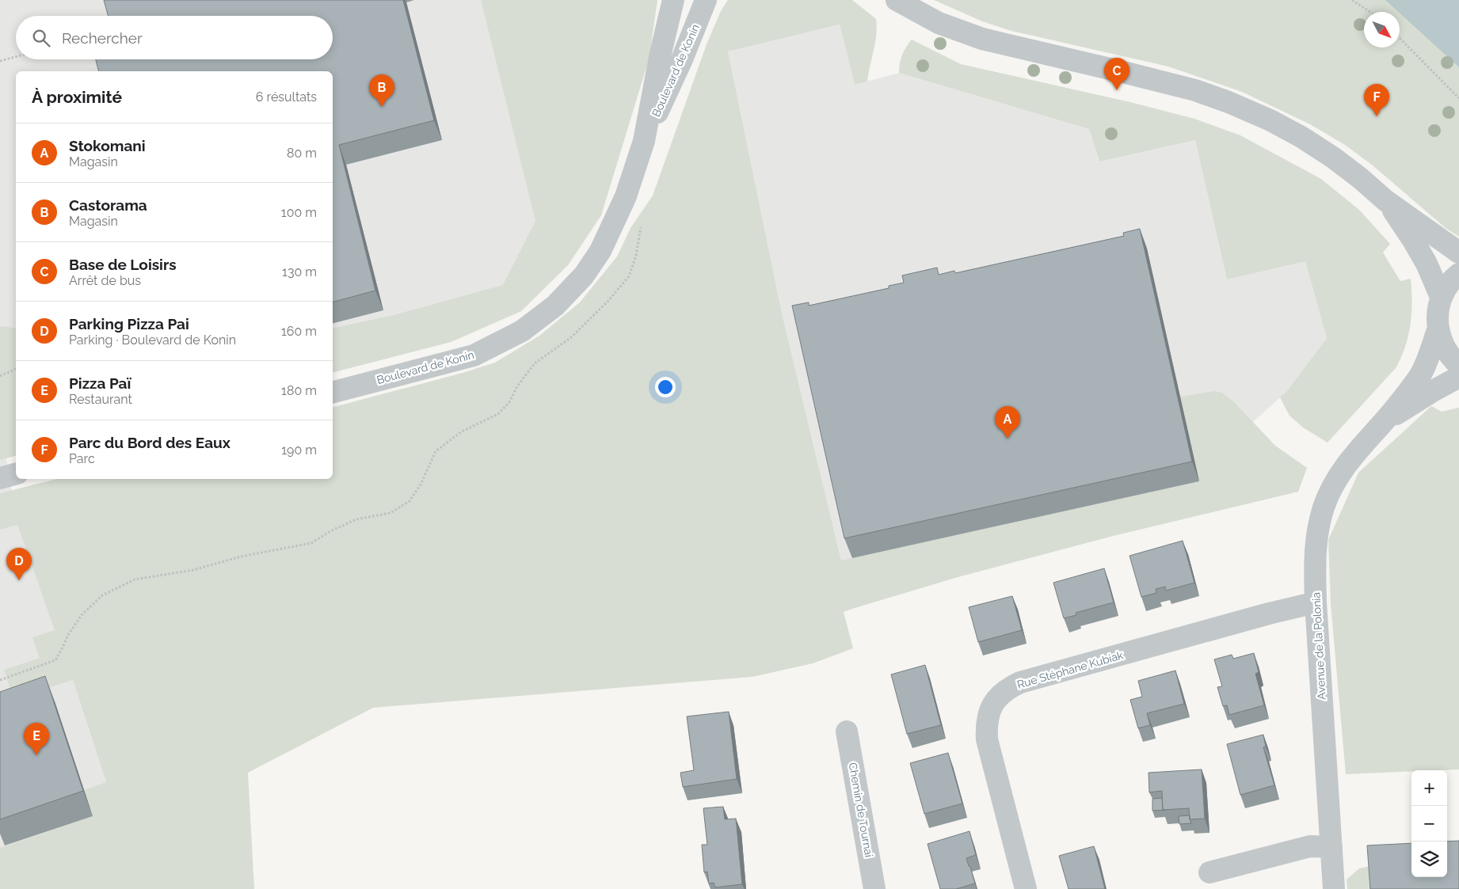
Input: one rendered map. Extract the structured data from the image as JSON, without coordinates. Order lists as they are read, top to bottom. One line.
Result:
{"streets":{"street":["Boulevard de Konin","Avenue de la Polonia","Rue Stéphane Kubiak","Chemin de Tournai"]},"crossings":[["Avenue de la Polonia","Rue Stéphane Kubiak"]],"north":"bottom right","page":{"search":"Rechercher","pins":["C","B","F","A","D","E"],"heading":["À proximité","6 résultats"],"list":[{"mark":"A","name":"Stokomani","note":"Magasin","value":"80 m"},{"mark":"B","name":"Castorama","note":"Magasin","value":"100 m"},{"mark":"C","name":"Base de Loisirs","note":"Arrêt de bus","value":"130 m"},{"mark":"D","name":"Parking Pizza Pai","note":"Parking · Boulevard de Konin","value":"160 m"},{"mark":"E","name":"Pizza Paï","note":"Restaurant","value":"180 m"},{"mark":"F","name":"Parc du Bord des Eaux","note":"Parc","value":"190 m"}],"map_buttons":["+","−"]}}
